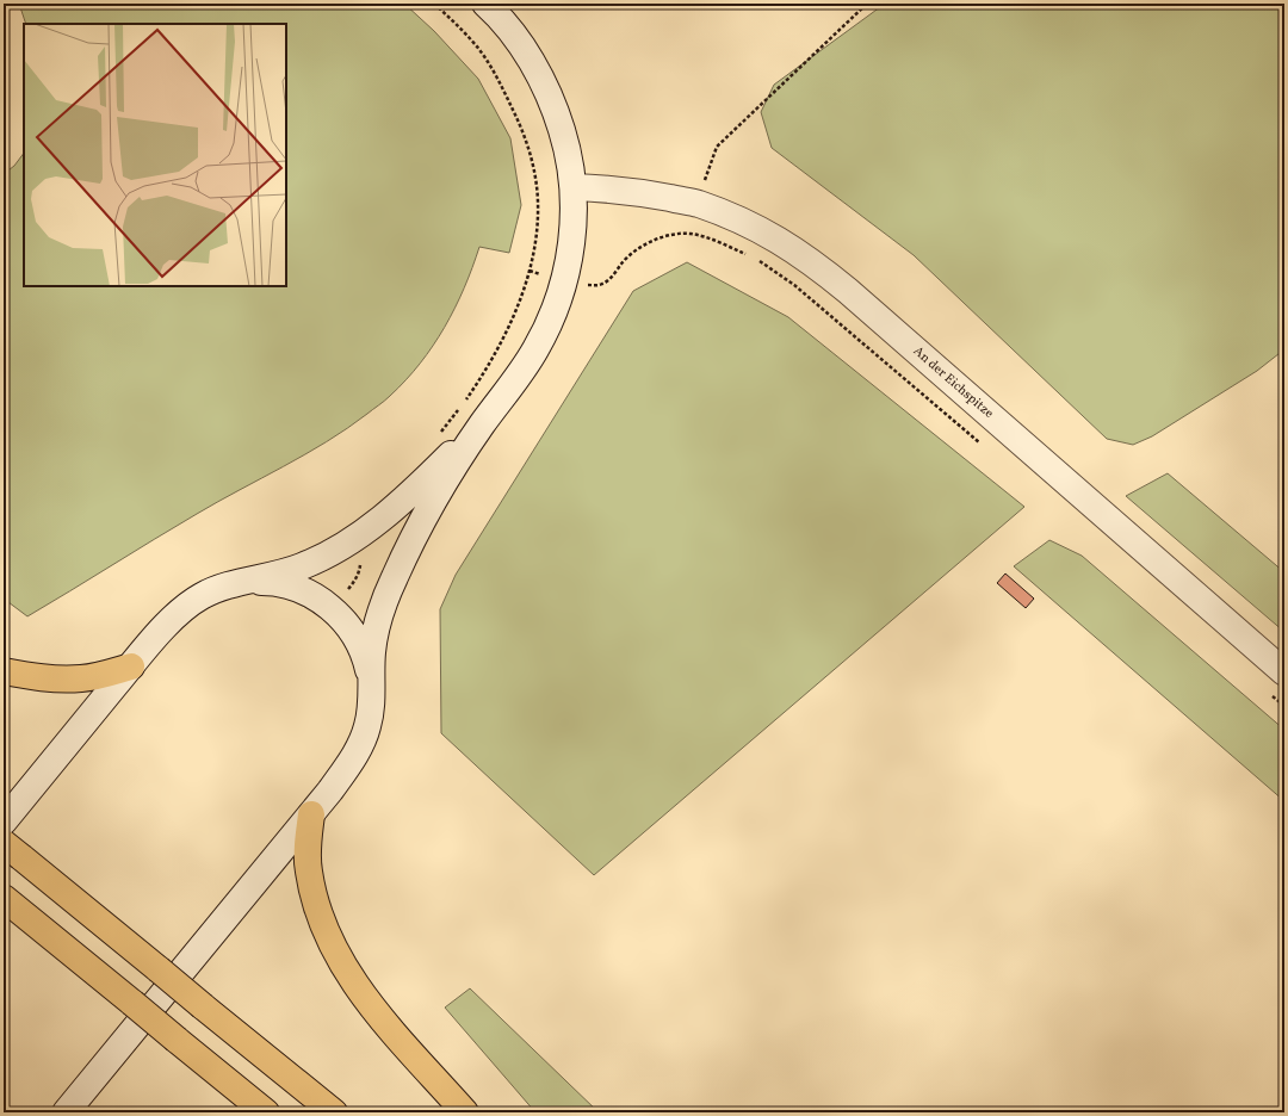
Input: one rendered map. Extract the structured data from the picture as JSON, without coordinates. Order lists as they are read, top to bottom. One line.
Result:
{"streets":{"main road":["An der Eichspitze"]}}
